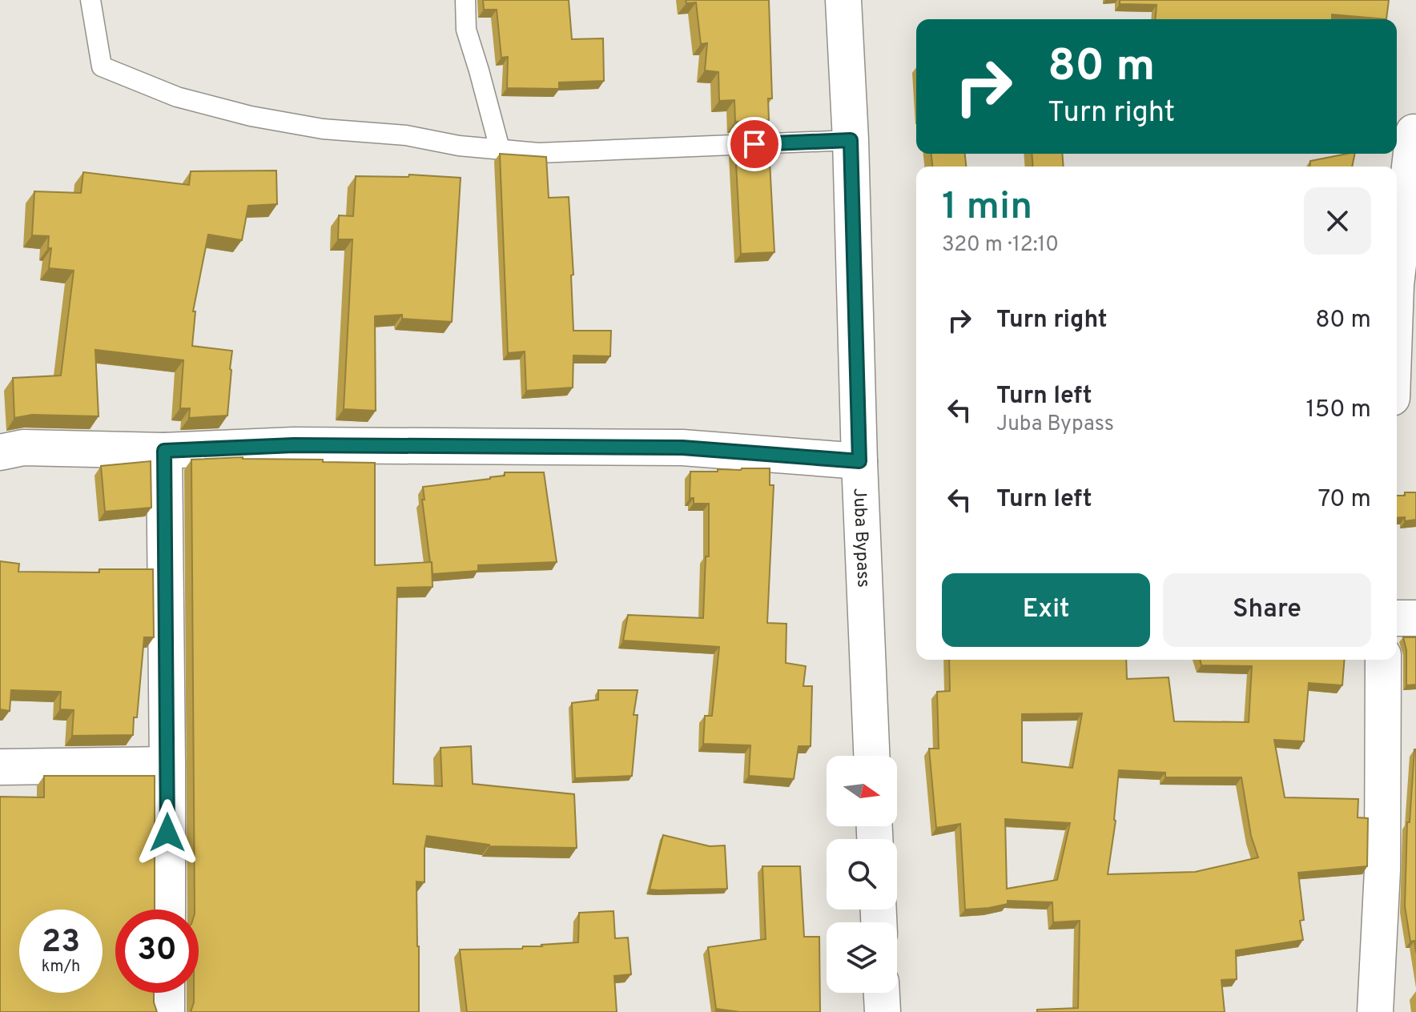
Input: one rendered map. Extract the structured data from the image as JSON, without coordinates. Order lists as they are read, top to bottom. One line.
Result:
{"streets":{"street":["Juba Bypass"]},"north":"right","page":{"turn":["80 m","Turn right"],"heading":["1 min","320 m · 12:10"],"list":[{"name":"Turn right","value":"80 m"},{"name":"Turn left","note":"Juba Bypass","value":"150 m"},{"name":"Turn left","value":"70 m"}],"buttons":["Exit","Share"],"speed":"23 km/h","limit":"30"}}
